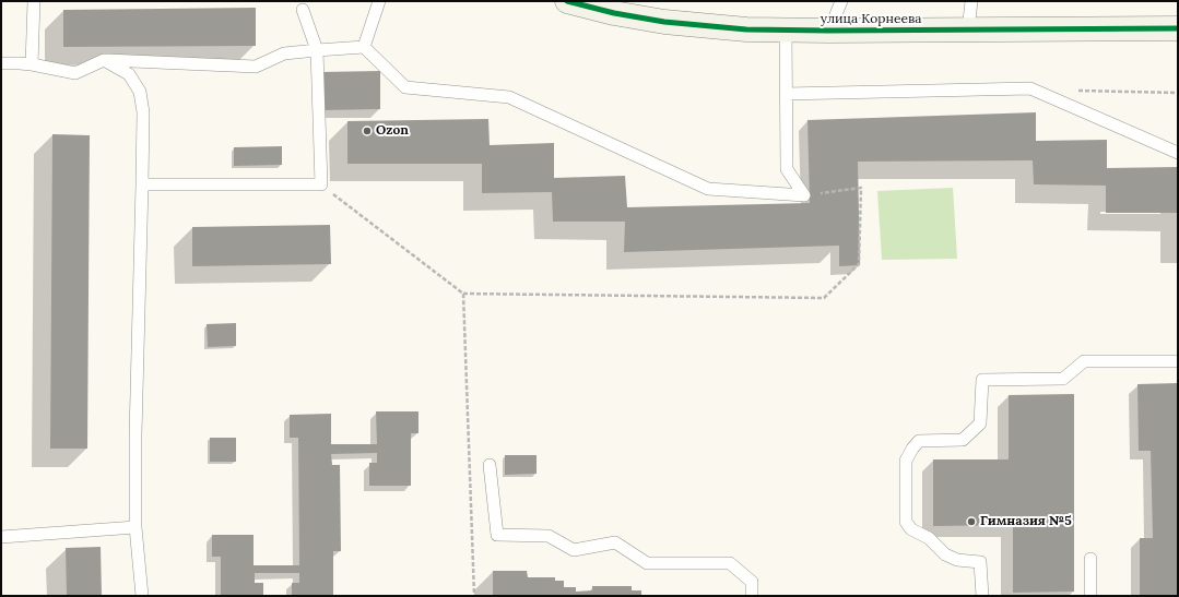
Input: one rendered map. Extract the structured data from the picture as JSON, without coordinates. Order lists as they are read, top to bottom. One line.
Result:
{"streets":{"street":["улица Корнеева"]},"places":["Ozon","Гимназия №5"]}
